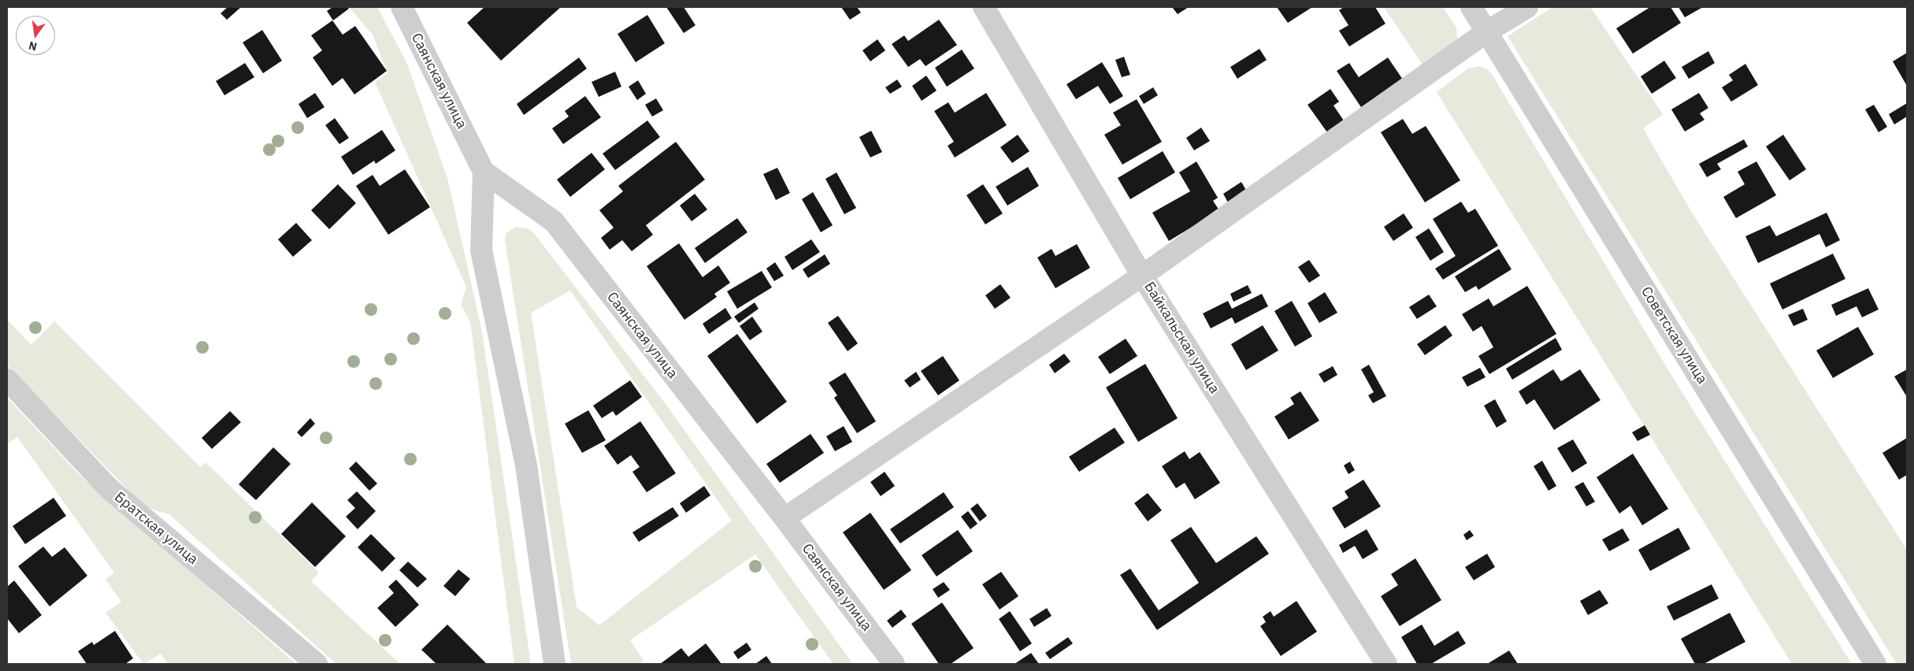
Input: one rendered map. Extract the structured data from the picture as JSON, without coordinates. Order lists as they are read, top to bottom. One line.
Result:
{"streets":{"street":["Саянская улица","Советская улица","Байкальская улица","Братская улица"]},"north":"bottom"}
